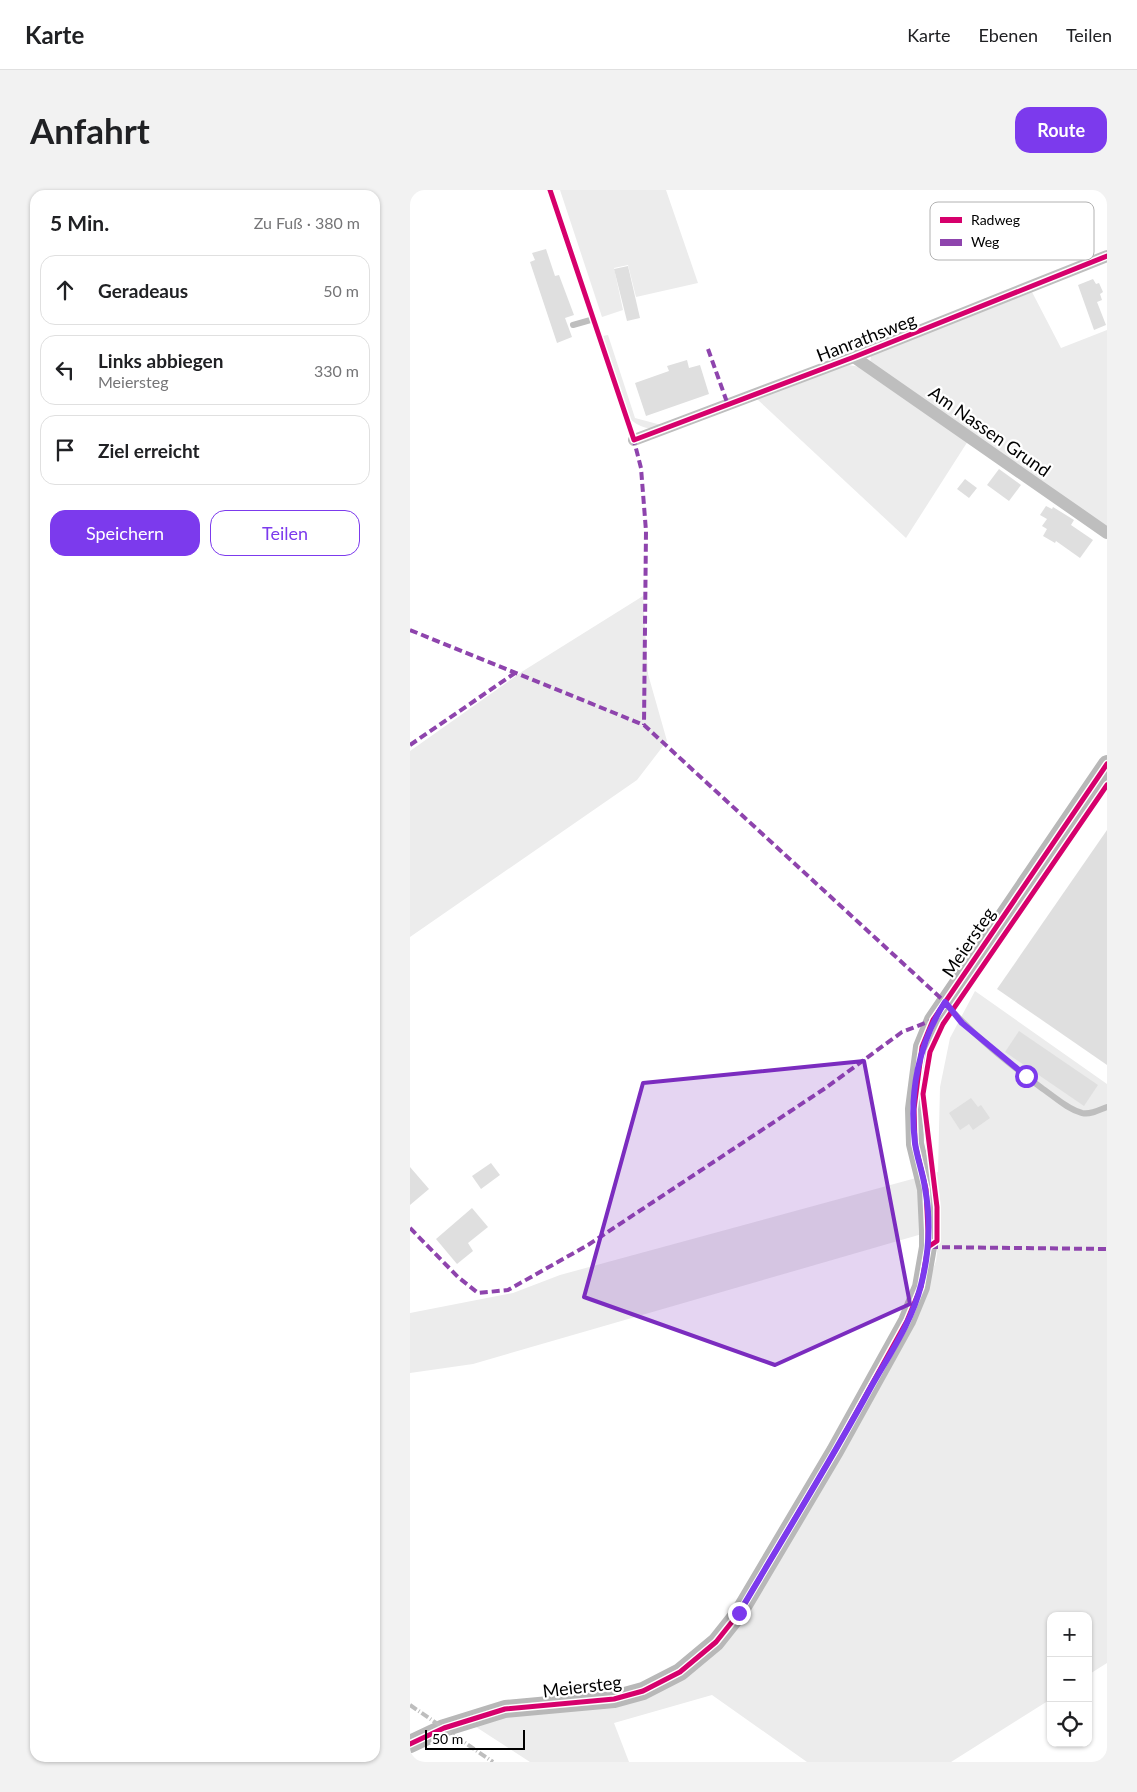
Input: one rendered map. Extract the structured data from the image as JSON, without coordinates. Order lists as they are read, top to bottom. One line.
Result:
{"streets":{"street":["Hanrathsweg","Am Nassen Grund","Meiersteg"]},"crossings":[["Hanrathsweg","Am Nassen Grund"]],"legend":["Radweg","Weg"],"scale_bar":"50 m","page":{"header":"Karte","nav":["Karte","Ebenen","Teilen"],"buttons":["Route",["Speichern","Teilen"]],"title":"Anfahrt","heading":["5 Min.","Zu Fuß · 380 m"],"list":[["Geradeaus","50 m"],["Links abbiegen","Meiersteg","330 m"],"Ziel erreicht"],"map_buttons":["+","−"],"scale":"50 m"}}
